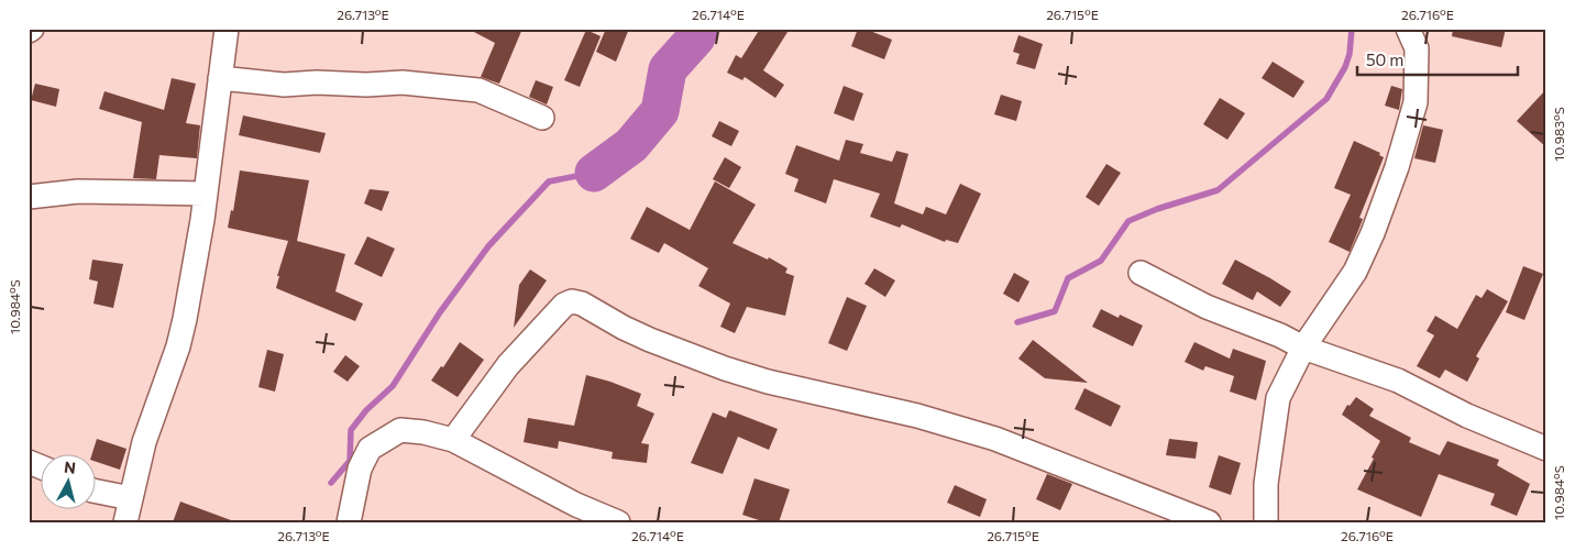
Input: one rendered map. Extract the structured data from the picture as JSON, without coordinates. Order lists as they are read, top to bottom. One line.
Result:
{"scale_bar":"50 m","north":"top","coordinates":["26.713°E","26.714°E","26.715°E","26.716°E","10.983°S","10.984°S"]}
